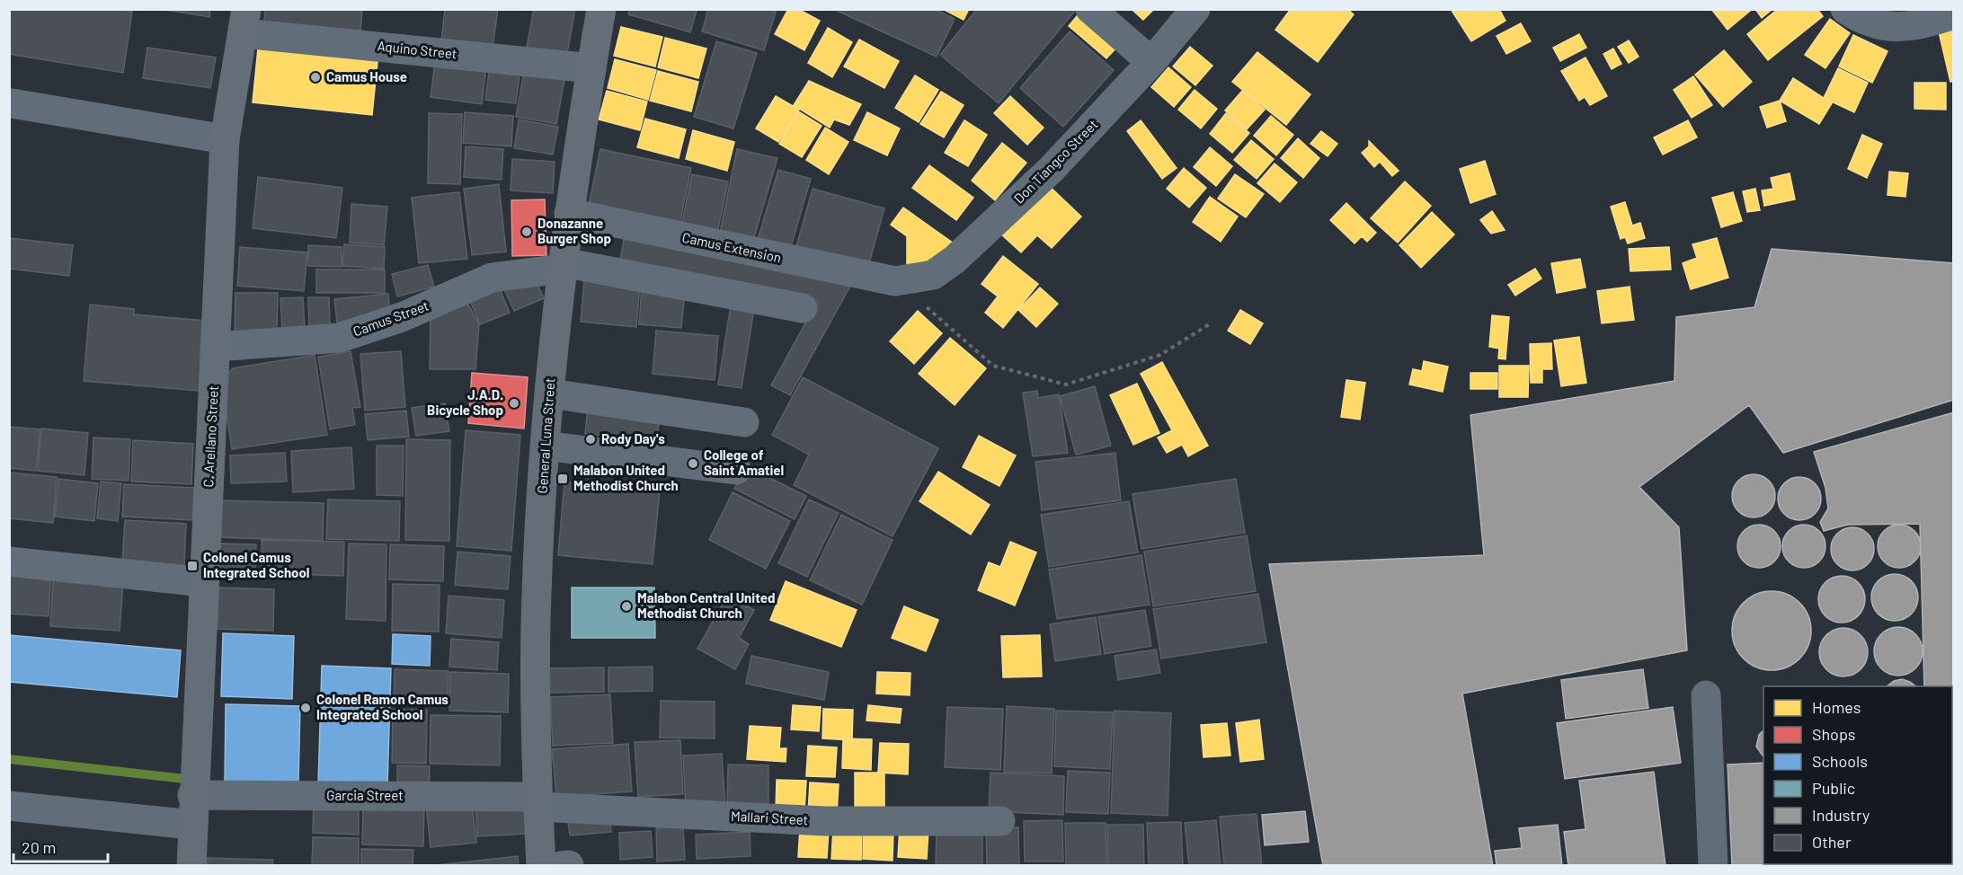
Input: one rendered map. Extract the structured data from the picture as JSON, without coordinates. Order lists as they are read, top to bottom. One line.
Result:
{"streets":{"main road":["General Luna Street","C. Arellano Street"],"street":["Aquino Street","Don Tiangco Street","Camus Extension","Camus Street","Garcia Street","Mallari Street"]},"crossings":[["Aquino Street","General Luna Street"],["Aquino Street","C. Arellano Street"],["Don Tiangco Street","Camus Extension"],["Camus Extension","General Luna Street"],["Camus Street","General Luna Street"],["Camus Street","C. Arellano Street"],["General Luna Street","Garcia Street"],["General Luna Street","Mallari Street"],["C. Arellano Street","Garcia Street"],["Garcia Street","Mallari Street"]],"places":{"other":["Camus House","Donazanne Burger Shop","J.A.D. Bicycle Shop","Rody Day's","College of Saint Amatiel","Malabon Central United Methodist Church","Colonel Ramon Camus Integrated School"],"transit":["Malabon United Methodist Church","Colonel Camus Integrated School"]},"legend":["Homes","Shops","Schools","Public","Industry","Other"],"scale_bar":"20 m"}
